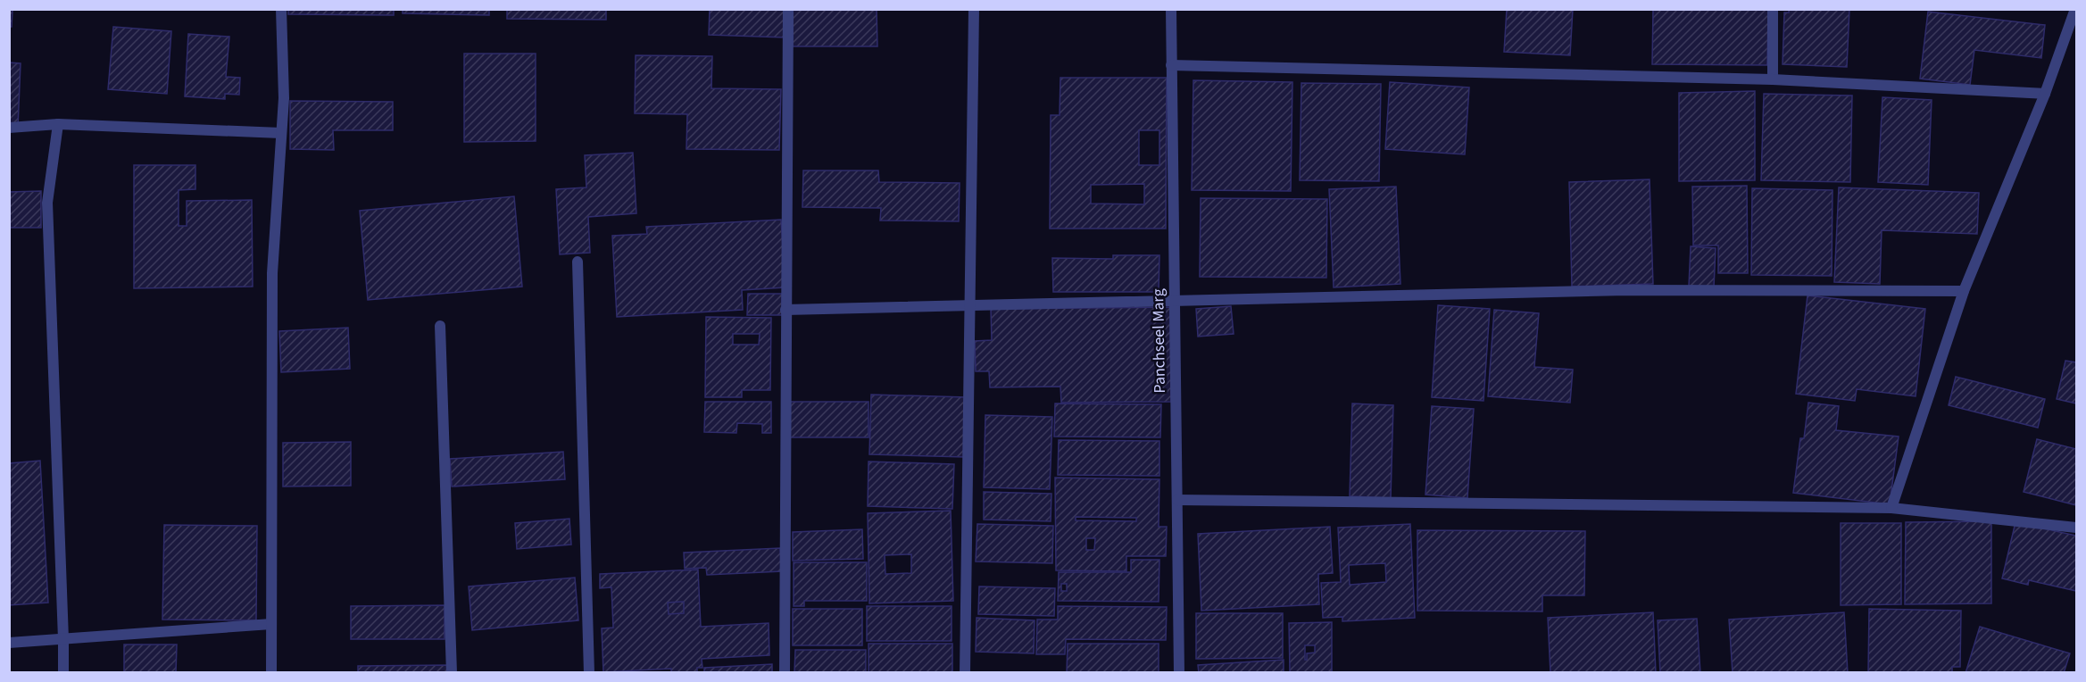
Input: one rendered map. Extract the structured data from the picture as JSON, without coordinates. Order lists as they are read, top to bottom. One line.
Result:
{"streets":{"street":["Panchseel Marg"]}}
